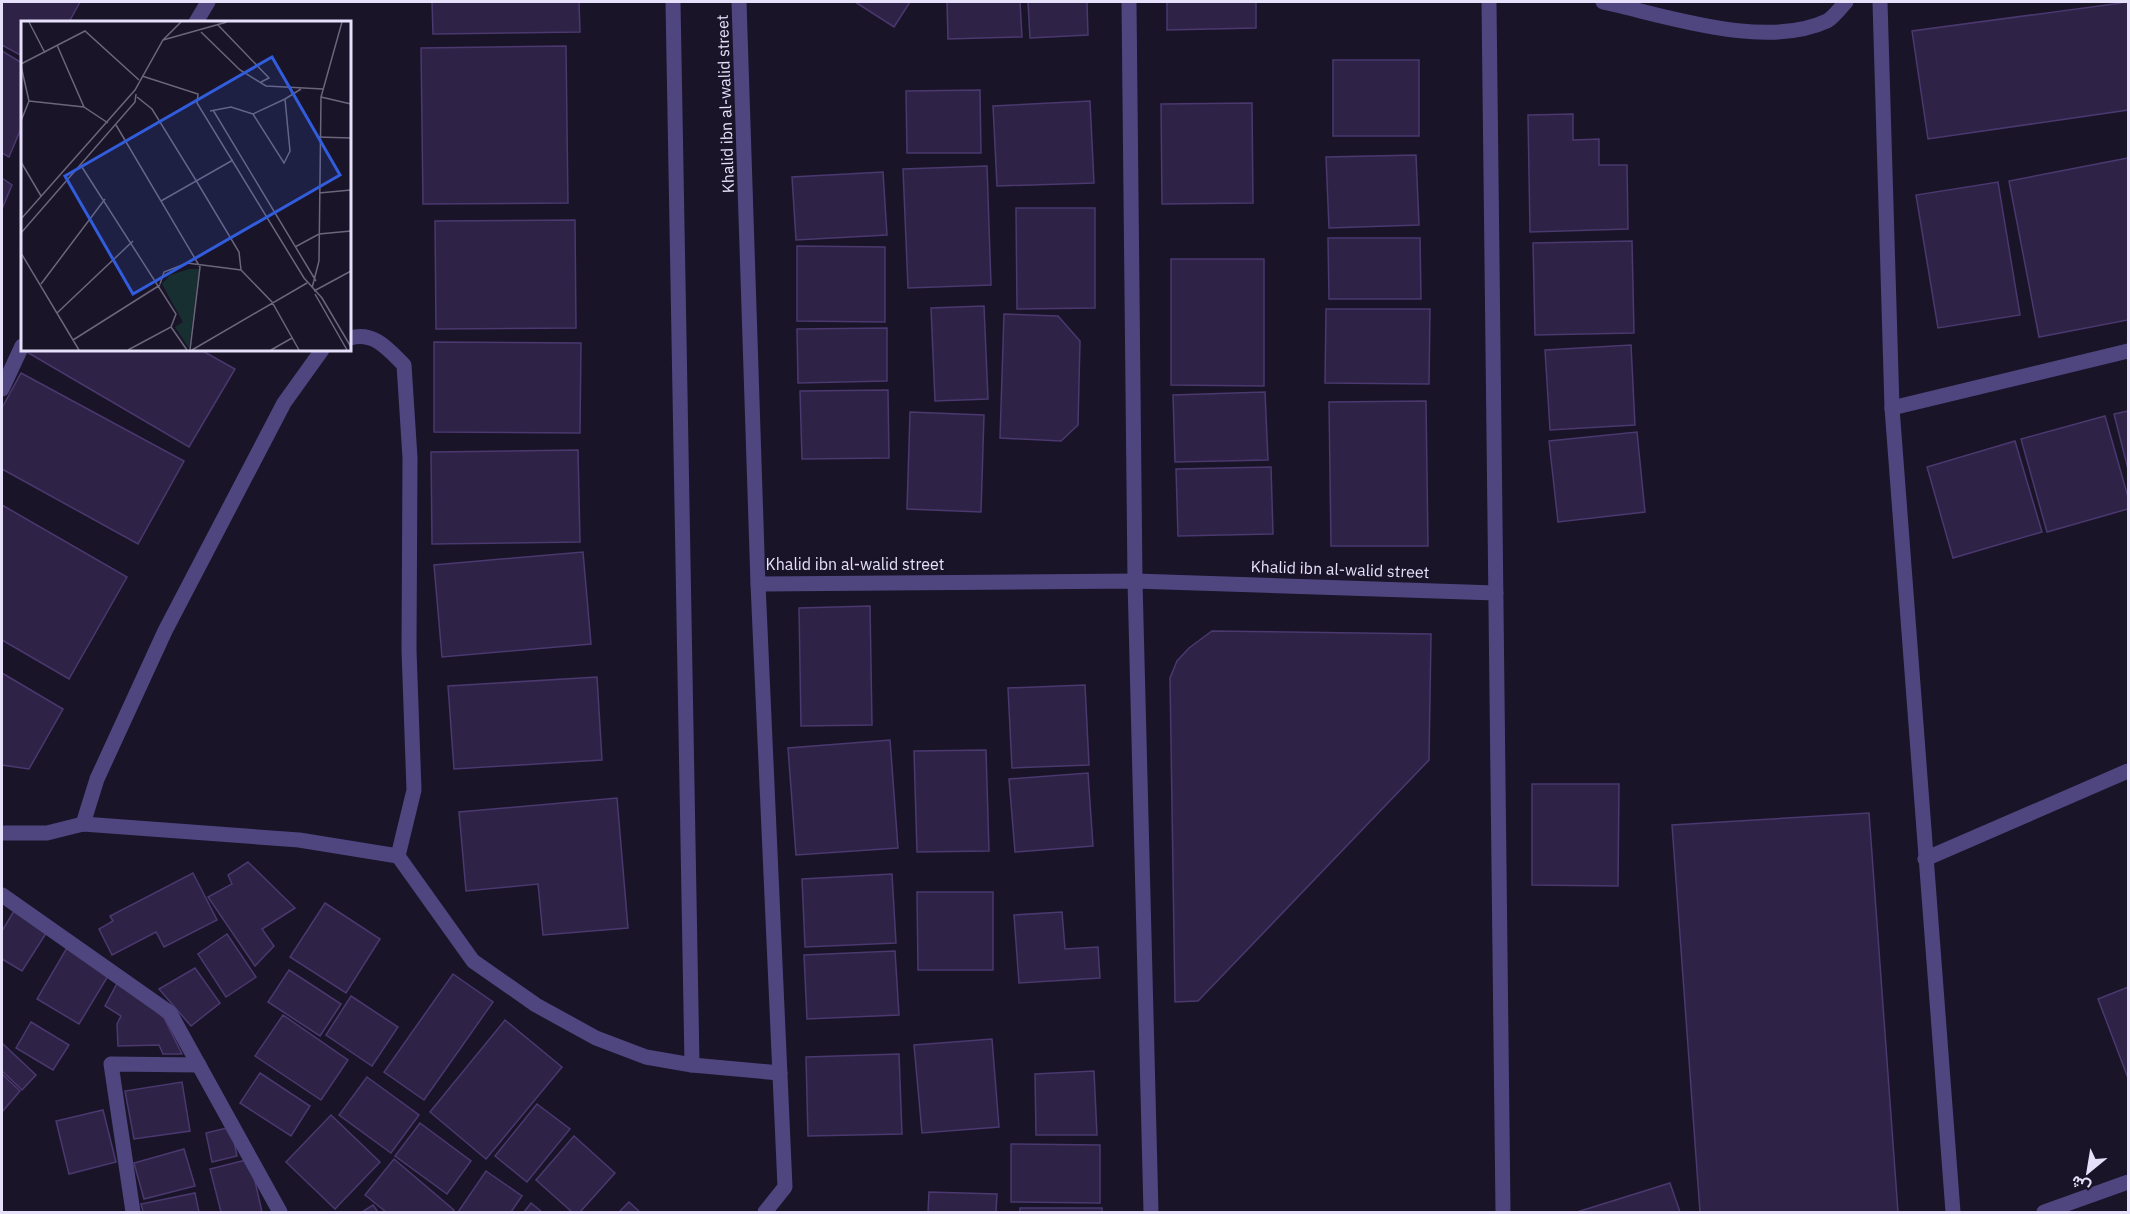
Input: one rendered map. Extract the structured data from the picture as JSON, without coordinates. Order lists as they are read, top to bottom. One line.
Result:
{"streets":{"street":["Khalid ibn al-walid street"]},"north":"bottom left"}
